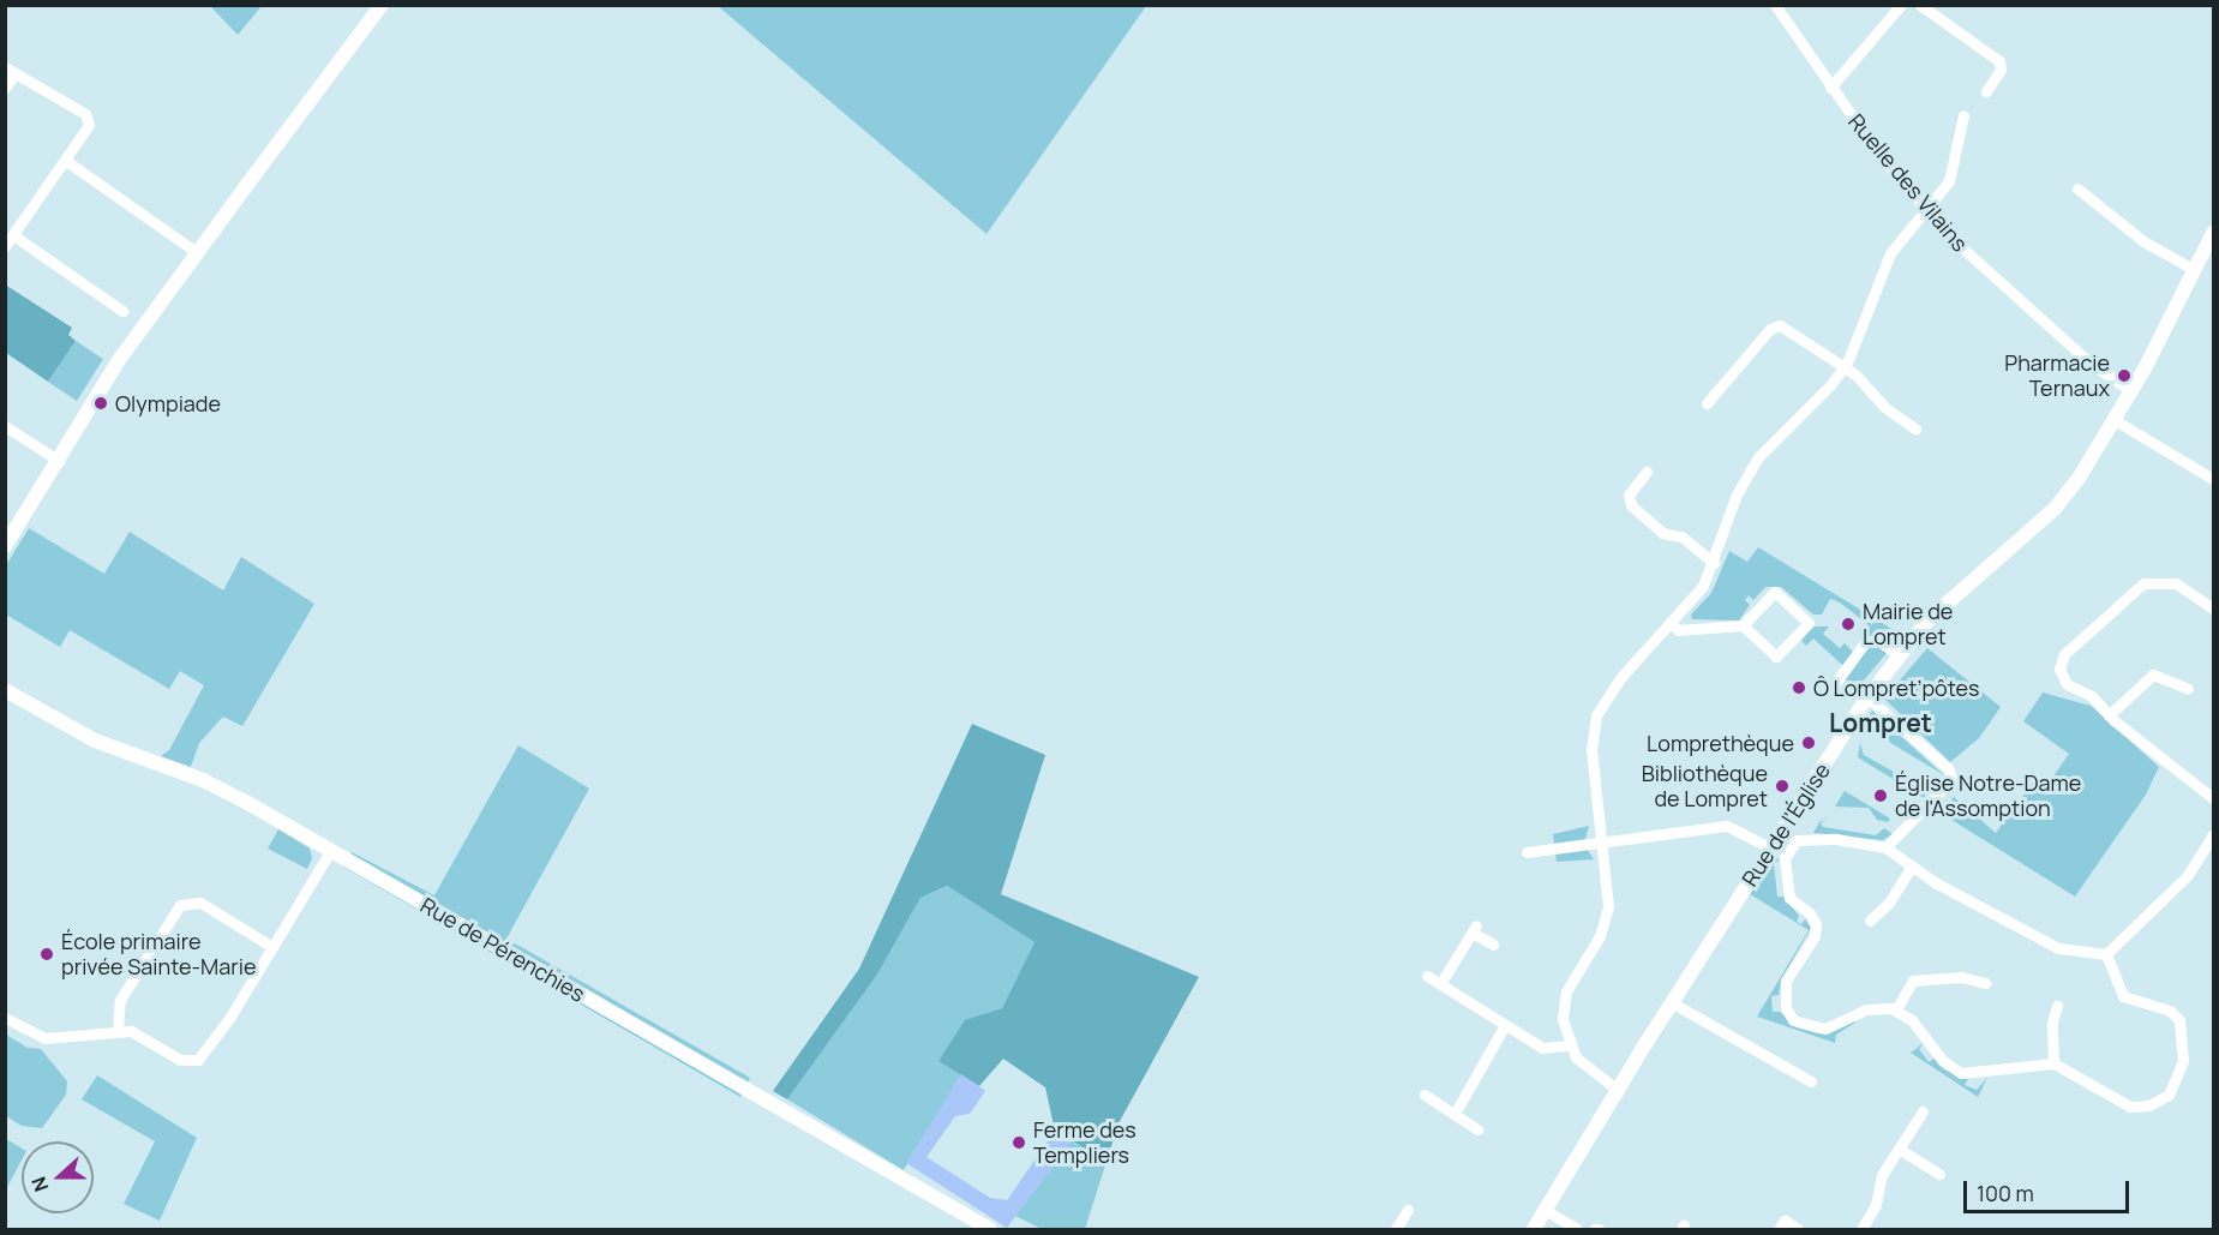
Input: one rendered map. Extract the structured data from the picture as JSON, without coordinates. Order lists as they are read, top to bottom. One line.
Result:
{"streets":{"main road":["Rue de l'Église","Rue de Pérenchies"],"street":["Ruelle des Vilains"]},"crossings":[["Ruelle des Vilains","Rue de l'Église"]],"districts":["Lompret"],"places":["Pharmacie Ternaux","Olympiade","Mairie de Lompret","Ô Lompret’pôtes","Lomprethèque","Bibliothèque de Lompret","Église Notre-Dame de l'Assomption","École primaire privée Sainte-Marie","Ferme des Templiers"],"scale_bar":"100 m","north":"left"}
